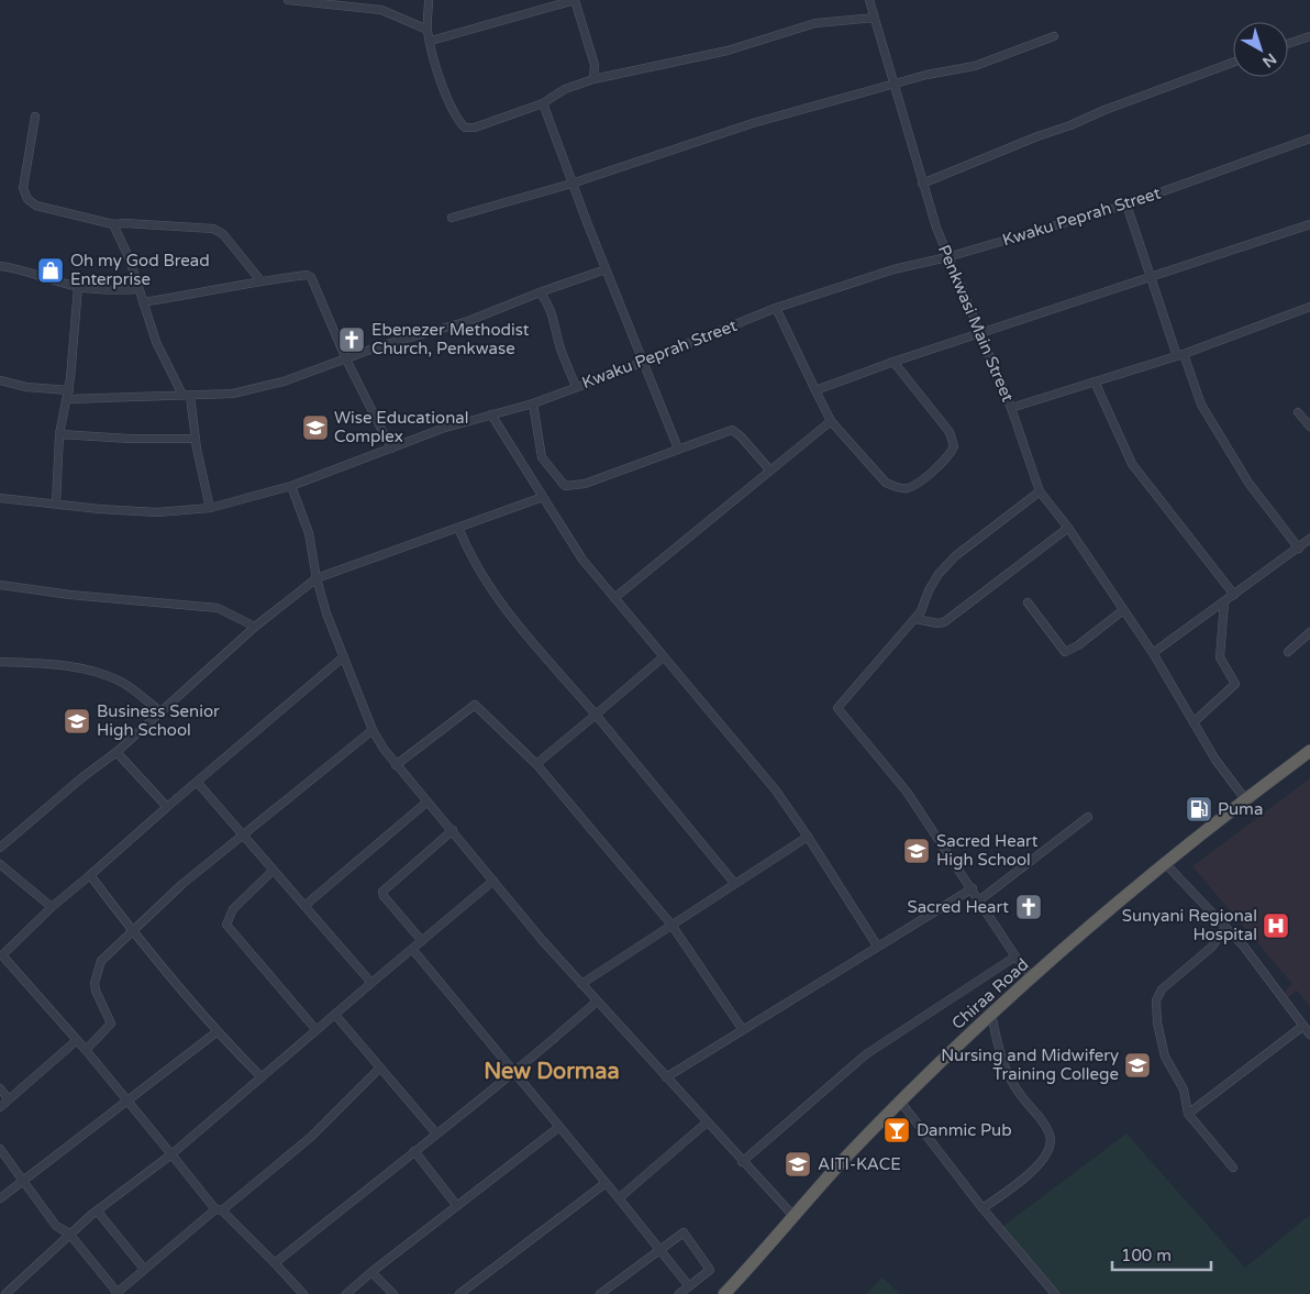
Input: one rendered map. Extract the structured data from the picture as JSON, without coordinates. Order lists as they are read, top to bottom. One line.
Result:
{"streets":{"highway":["Chiraa Road"],"street":["Kwaku Peprah Street","Penkwasi Main Street"]},"crossings":[["Kwaku Peprah Street","Penkwasi Main Street"]],"districts":["New Dormaa"],"places":{"shop":["Oh my God Bread Enterprise"],"church":["Ebenezer Methodist Church, Penkwase","Sacred Heart"],"school or university":["Wise Educational Complex","Business Senior High School","Sacred Heart High School","Nursing and Midwifery Training College","AITI-KACE"],"fuel station":["Puma"],"hospital":["Sunyani Regional Hospital"],"bar":["Danmic Pub"]},"scale_bar":"100 m","north":"bottom right"}
